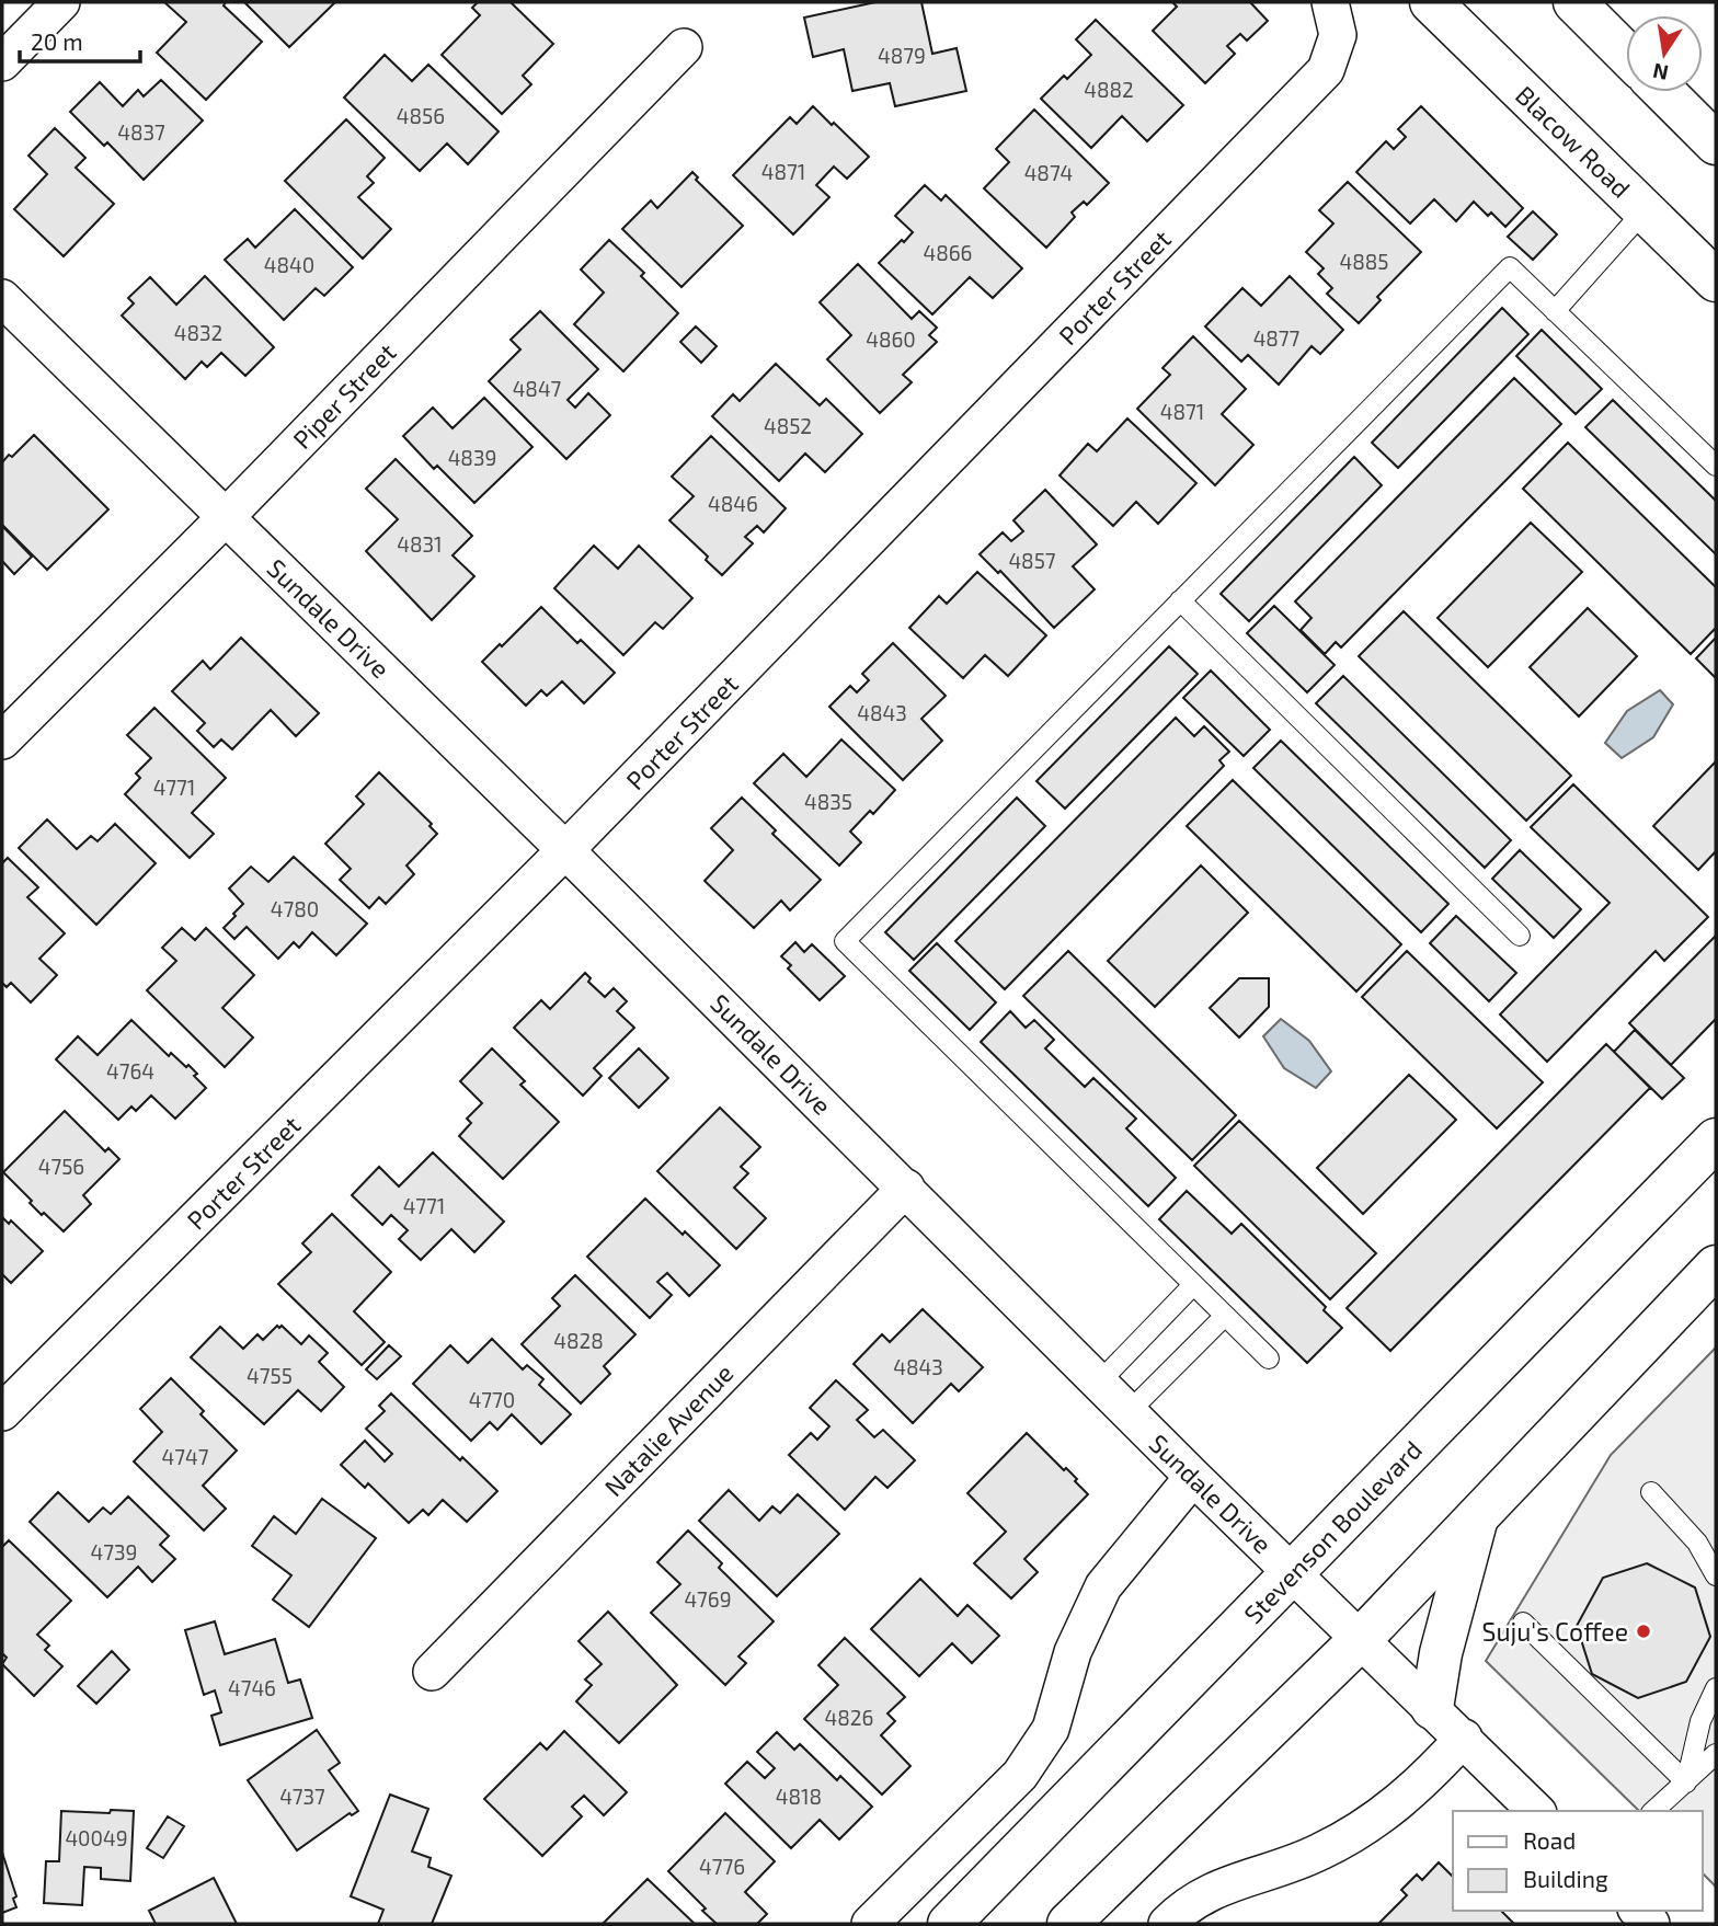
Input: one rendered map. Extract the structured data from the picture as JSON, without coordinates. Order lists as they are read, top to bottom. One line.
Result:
{"streets":{"main road":["Blacow Road","Stevenson Boulevard"],"street":["Porter Street","Piper Street","Sundale Drive","Natalie Avenue"]},"crossings":[["Porter Street","Sundale Drive"],["Piper Street","Sundale Drive"],["Sundale Drive","Natalie Avenue"],["Sundale Drive","Stevenson Boulevard"]],"places":["Suju's Coffee"],"house_numbers":["4879","4882","4856","4837","4871","4874","4866","4885","4840","4832","4877","4860","4847","4871","4852","4839","4846","4831","4857","4843","4771","4835","4780","4764","4756","4771","4828","4843","4755","4770","4747","4739","4769","4746","4826","4737","4818","40049","4776"],"legend":["Road","Building"],"scale_bar":"20 m","north":"bottom"}
